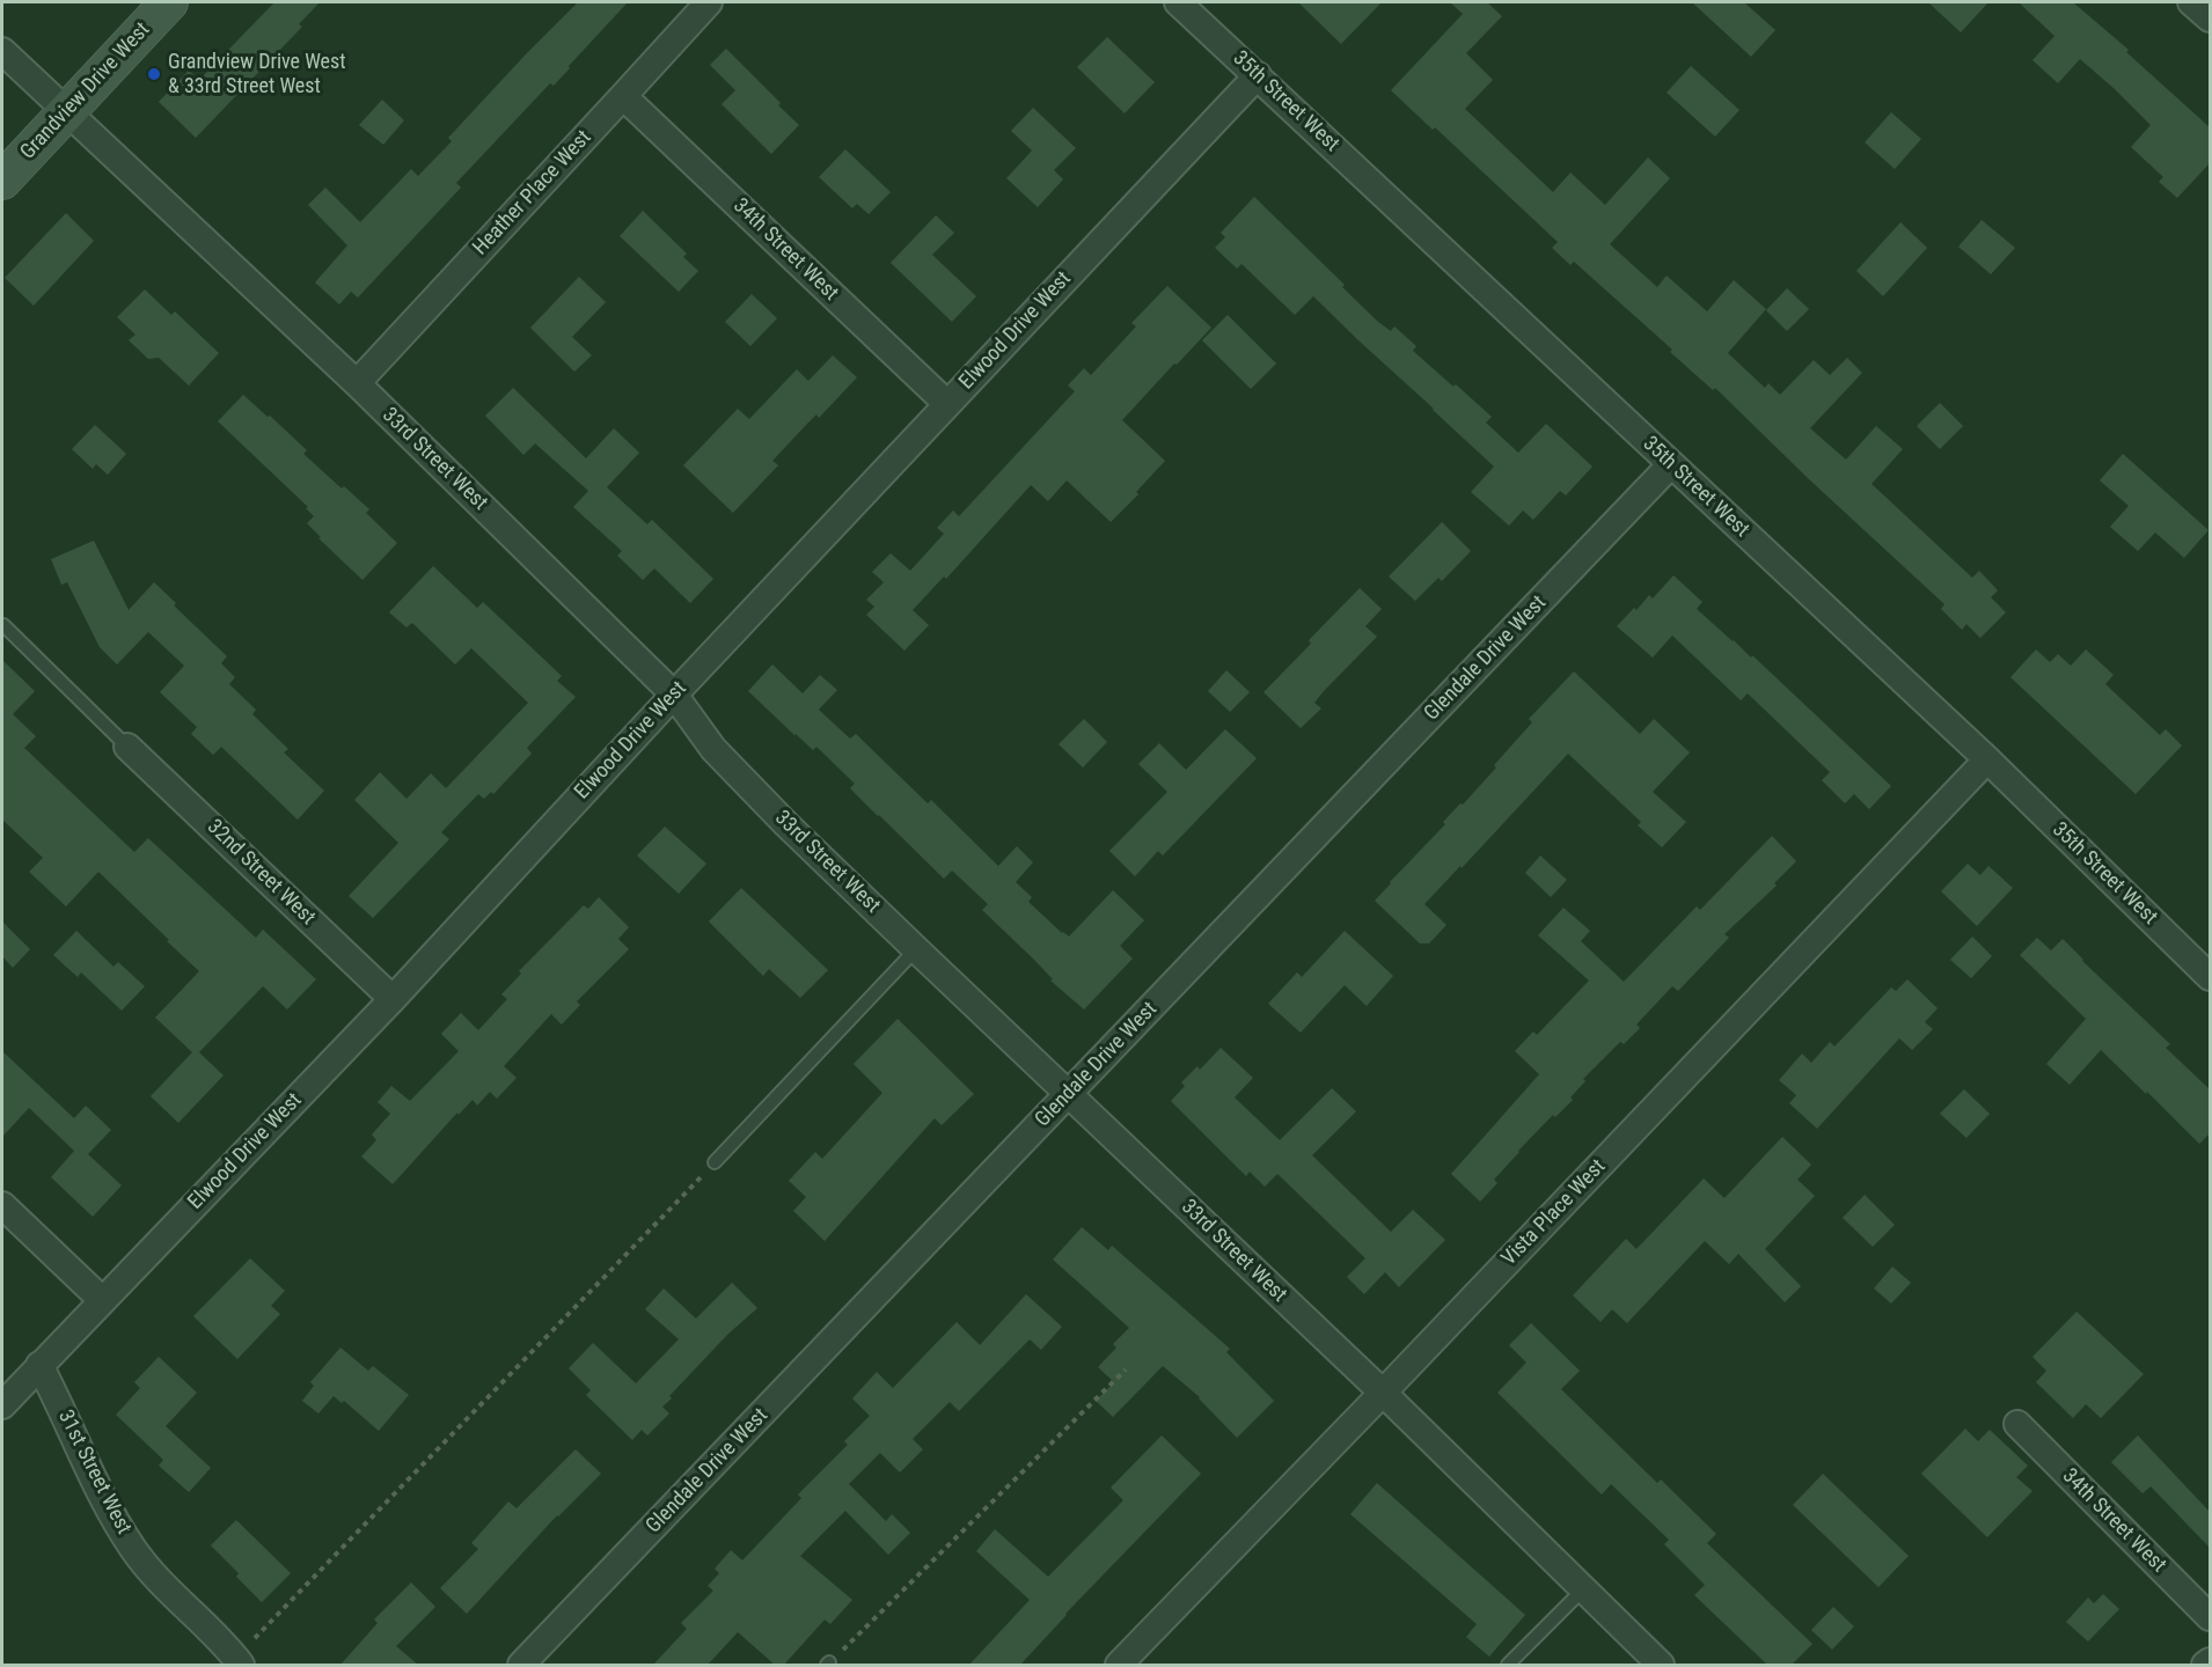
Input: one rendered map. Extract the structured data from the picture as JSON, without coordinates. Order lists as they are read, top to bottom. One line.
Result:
{"streets":{"street":["Grandview Drive West","35th Street West","Heather Place West","34th Street West","Elwood Drive West","33rd Street West","Glendale Drive West","32nd Street West","Vista Place West","31st Street West"]},"crossings":[["Grandview Drive West","33rd Street West"],["35th Street West","Elwood Drive West"],["35th Street West","Glendale Drive West"],["35th Street West","Vista Place West"],["Heather Place West","34th Street West"],["Heather Place West","33rd Street West"],["34th Street West","Elwood Drive West"],["Elwood Drive West","33rd Street West"],["Elwood Drive West","32nd Street West"],["Elwood Drive West","31st Street West"],["33rd Street West","Glendale Drive West"],["33rd Street West","Vista Place West"]],"places":["Grandview Drive West & 33rd Street West"]}
